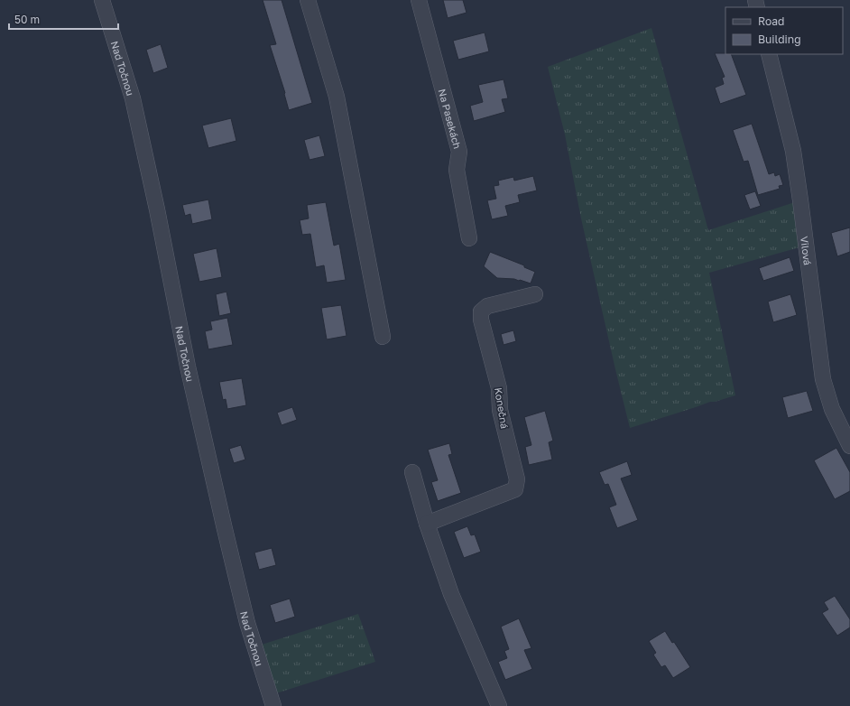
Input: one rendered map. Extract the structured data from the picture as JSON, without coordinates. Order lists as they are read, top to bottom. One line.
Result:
{"streets":{"street":["Nad Točnou","Na Pasekách","Vilová","Konečná"]},"legend":["Road","Building"],"scale_bar":"50 m"}
